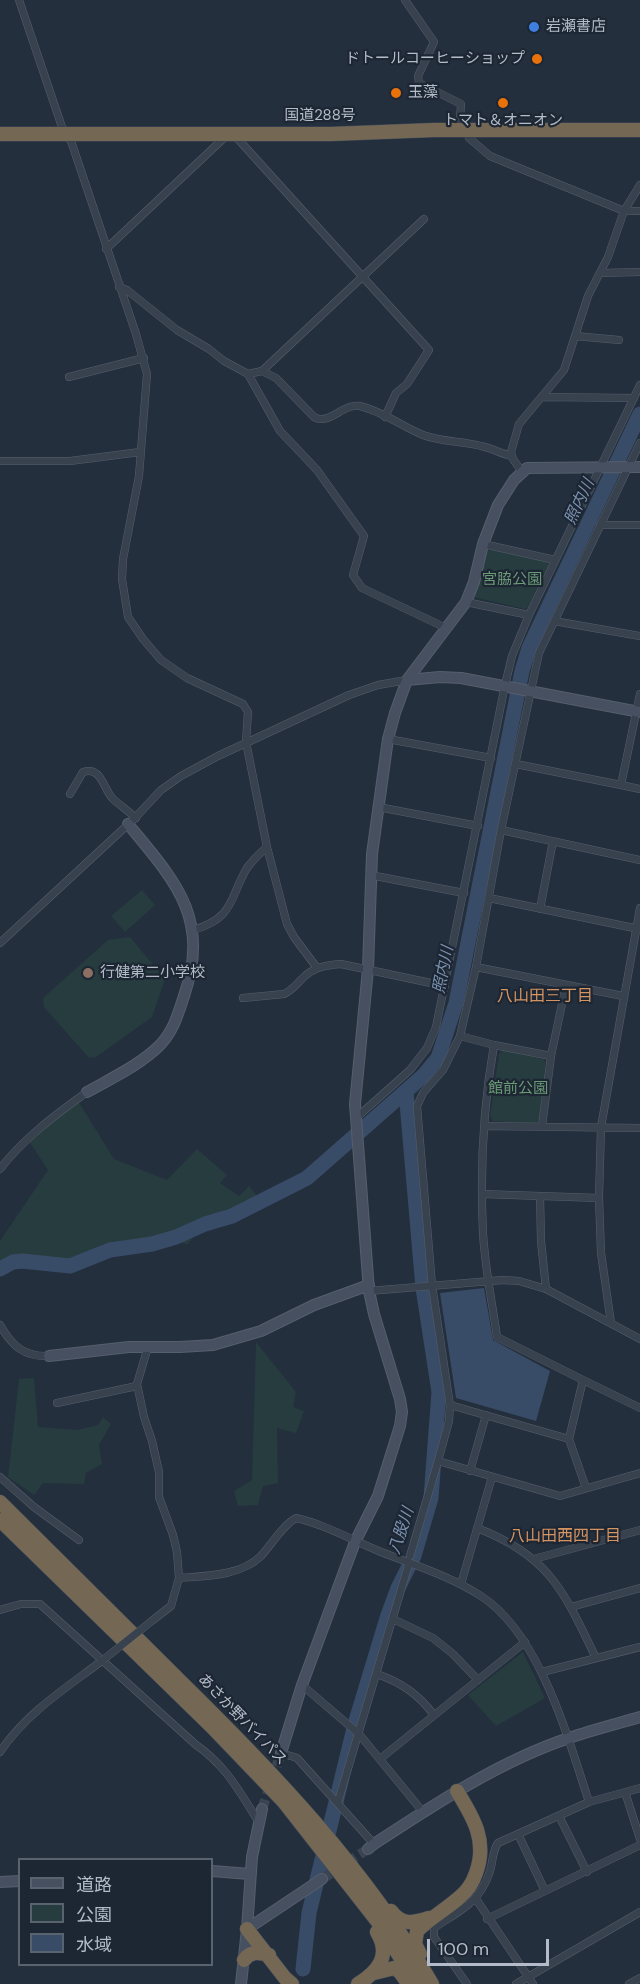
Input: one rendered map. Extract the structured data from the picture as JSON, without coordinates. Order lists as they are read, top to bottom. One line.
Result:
{"streets":{"highway":["国道288号","あさか野バイパス"]},"districts":["八山田三丁目","八山田西四丁目"],"water":["照内川","八股川"],"parks":["宮脇公園","館前公園"],"places":["岩瀬書店","ドトールコーヒーショップ","玉藻","トマト＆オニオン","行健第二小学校"],"legend":["道路","公園","水域"],"scale_bar":"100 m"}
